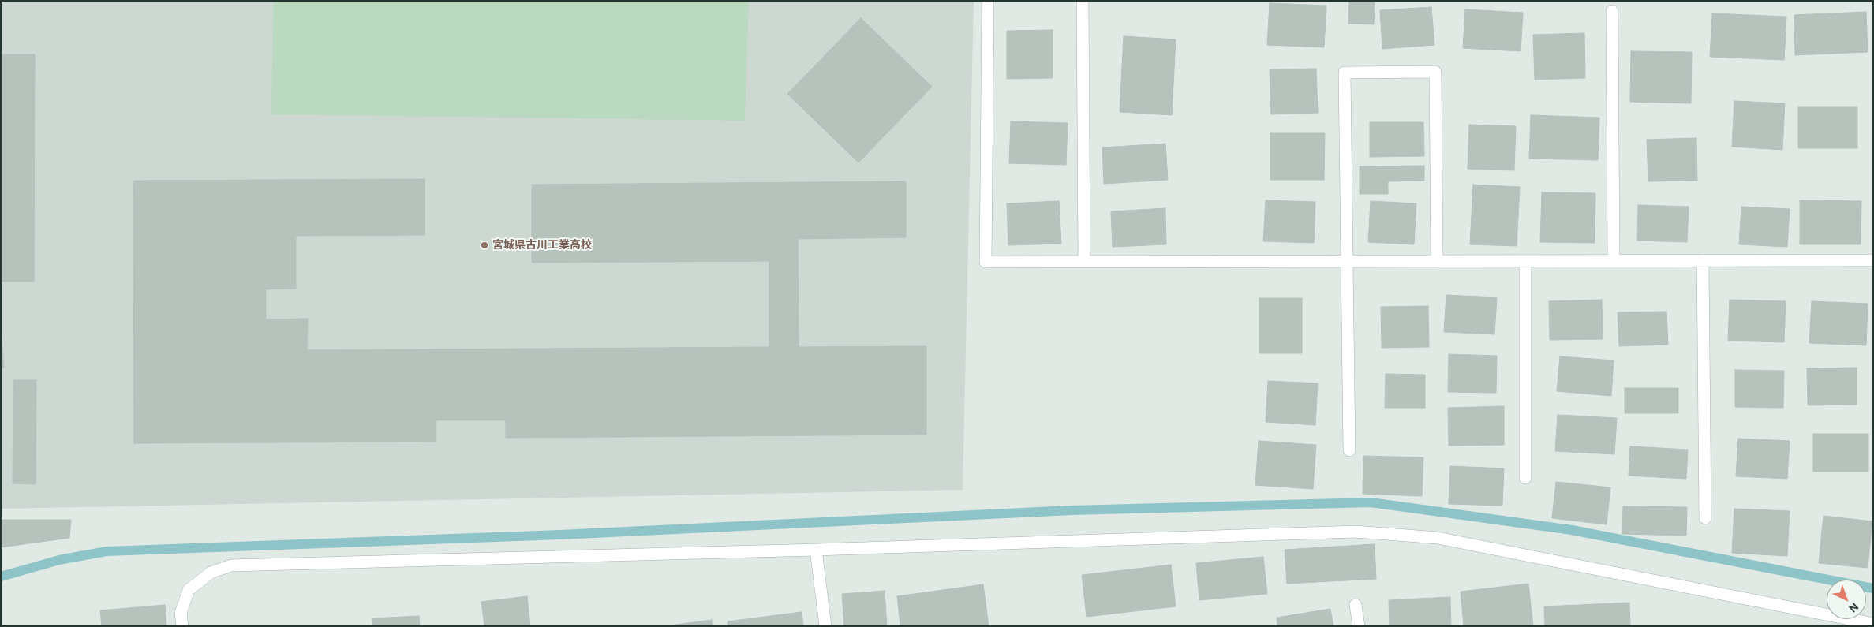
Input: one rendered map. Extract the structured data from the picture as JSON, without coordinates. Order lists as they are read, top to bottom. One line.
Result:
{"places":["宮城県古川工業高校"],"north":"bottom right"}
